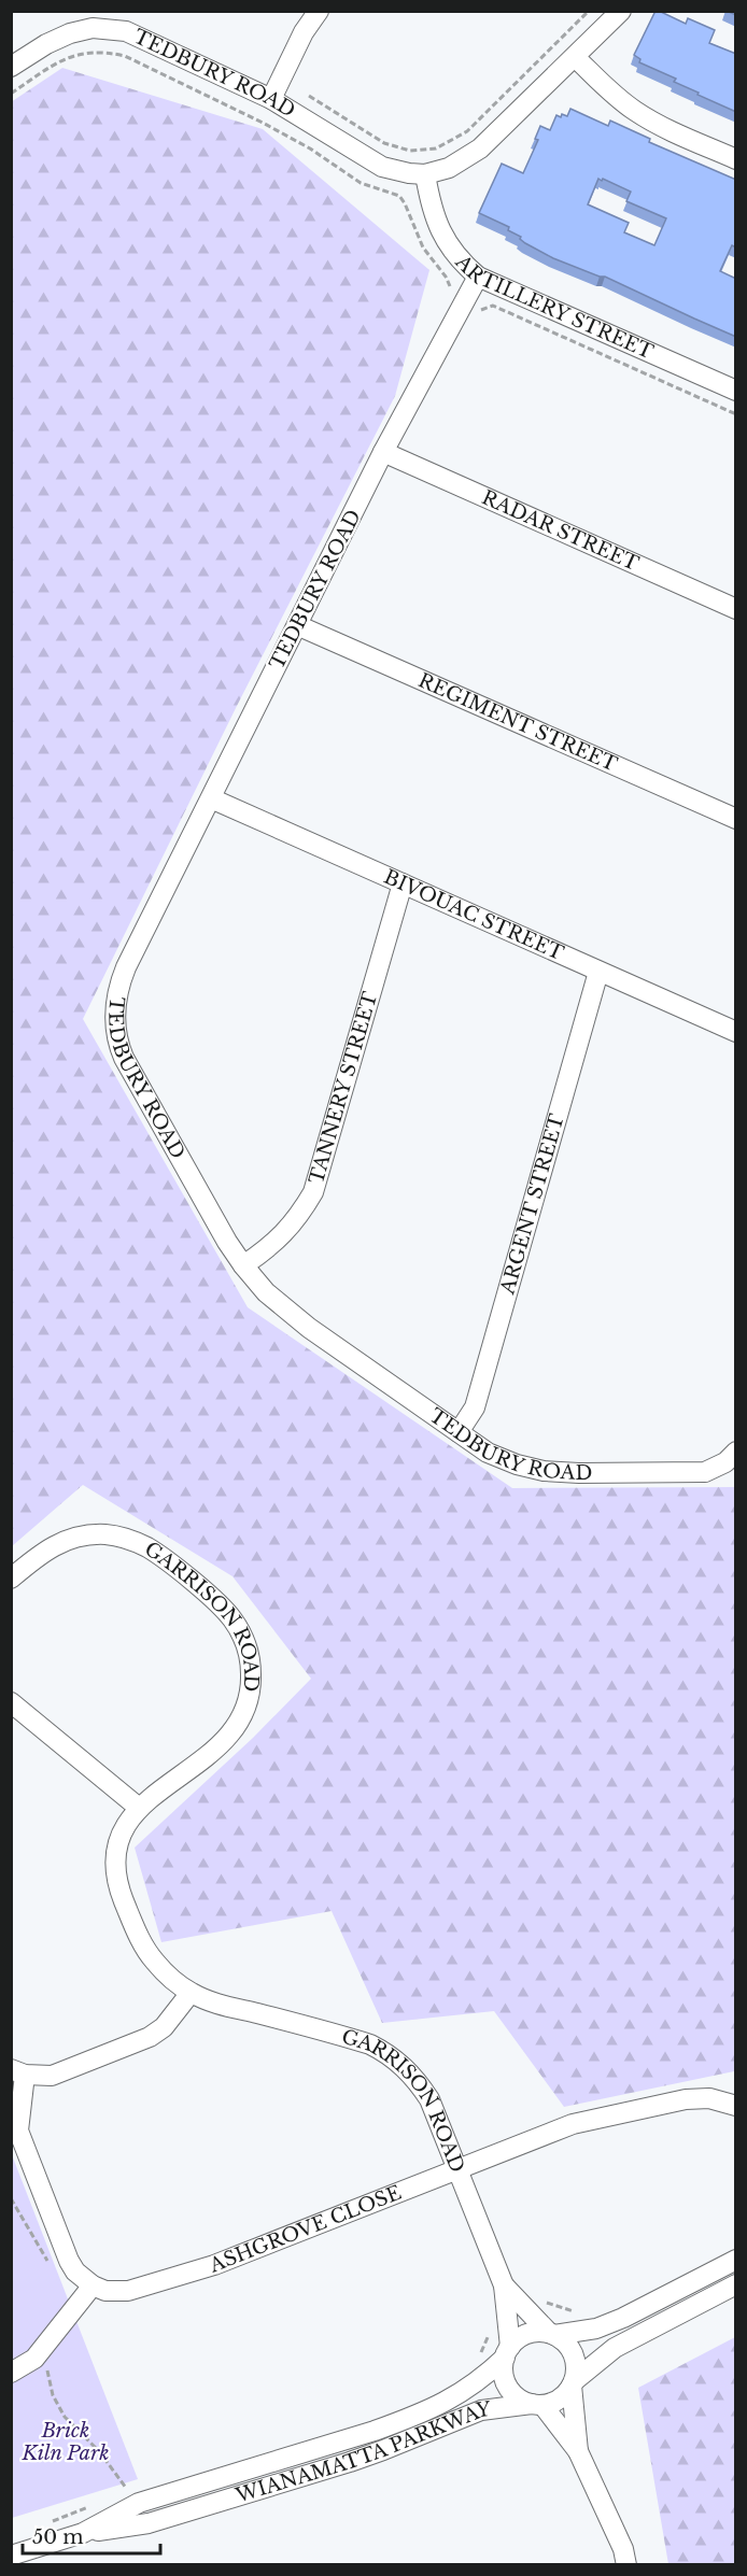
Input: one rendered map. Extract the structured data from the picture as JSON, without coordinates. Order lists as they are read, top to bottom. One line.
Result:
{"streets":{"street":["TEDBURY ROAD","ARTILLERY STREET","RADAR STREET","REGIMENT STREET","BIVOUAC STREET","TANNERY STREET","ARGENT STREET","GARRISON ROAD","ASHGROVE CLOSE","WIANAMATTA PARKWAY"]},"crossings":[["TEDBURY ROAD","ARTILLERY STREET"],["TEDBURY ROAD","RADAR STREET"],["TEDBURY ROAD","REGIMENT STREET"],["TEDBURY ROAD","BIVOUAC STREET"],["TEDBURY ROAD","TANNERY STREET"],["TEDBURY ROAD","ARGENT STREET"],["BIVOUAC STREET","TANNERY STREET"],["BIVOUAC STREET","ARGENT STREET"],["GARRISON ROAD","ASHGROVE CLOSE"],["GARRISON ROAD","WIANAMATTA PARKWAY"]],"parks":["Brick Kiln Park"],"scale_bar":"50 m"}
